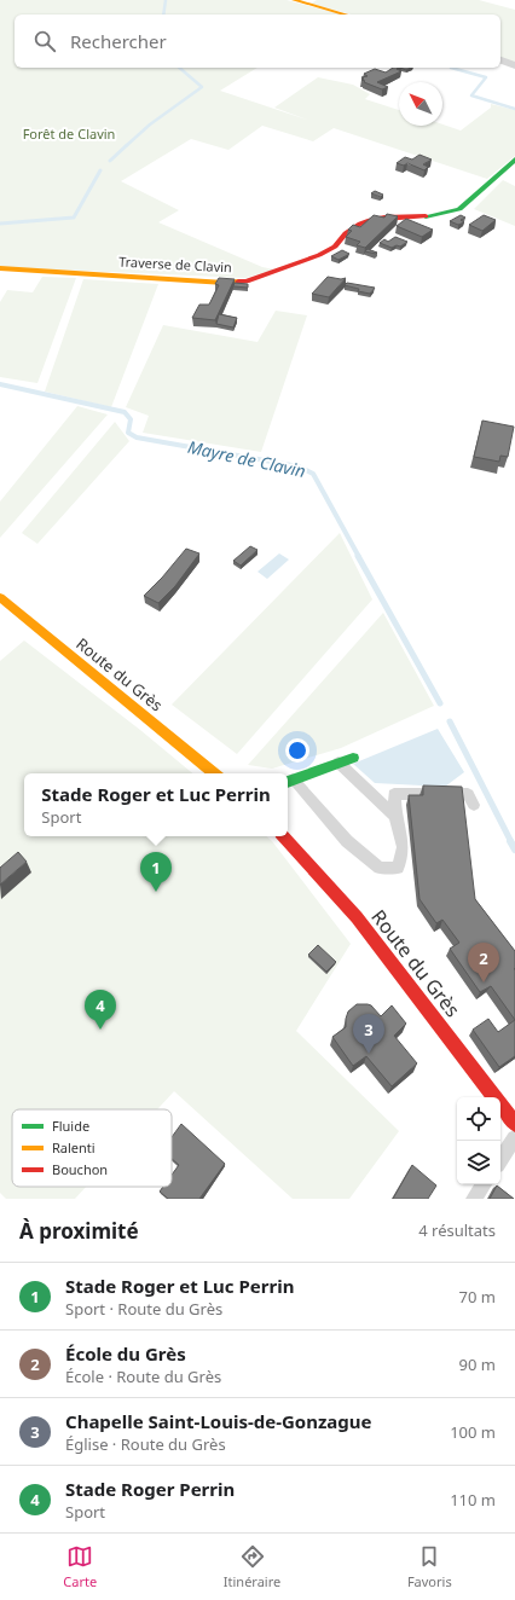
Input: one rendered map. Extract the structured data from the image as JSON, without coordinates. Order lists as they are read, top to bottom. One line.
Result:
{"streets":{"street":["Traverse de Clavin","Route du Grès"]},"water":["Mayre de Clavin"],"parks":["Forêt de Clavin"],"legend":["Fluide","Ralenti","Bouchon"],"north":"top left","page":{"search":"Rechercher","popup":["Stade Roger et Luc Perrin","Sport"],"pins":["1","2","4","3"],"heading":["À proximité","4 résultats"],"list":[{"mark":"1","name":"Stade Roger et Luc Perrin","note":"Sport · Route du Grès","value":"70 m"},{"mark":"2","name":"École du Grès","note":"École · Route du Grès","value":"90 m"},{"mark":"3","name":"Chapelle Saint-Louis-de-Gonzague","note":"Église · Route du Grès","value":"100 m"},{"mark":"4","name":"Stade Roger Perrin","note":"Sport","value":"110 m"}],"nav":["Carte","Itinéraire","Favoris"]}}
